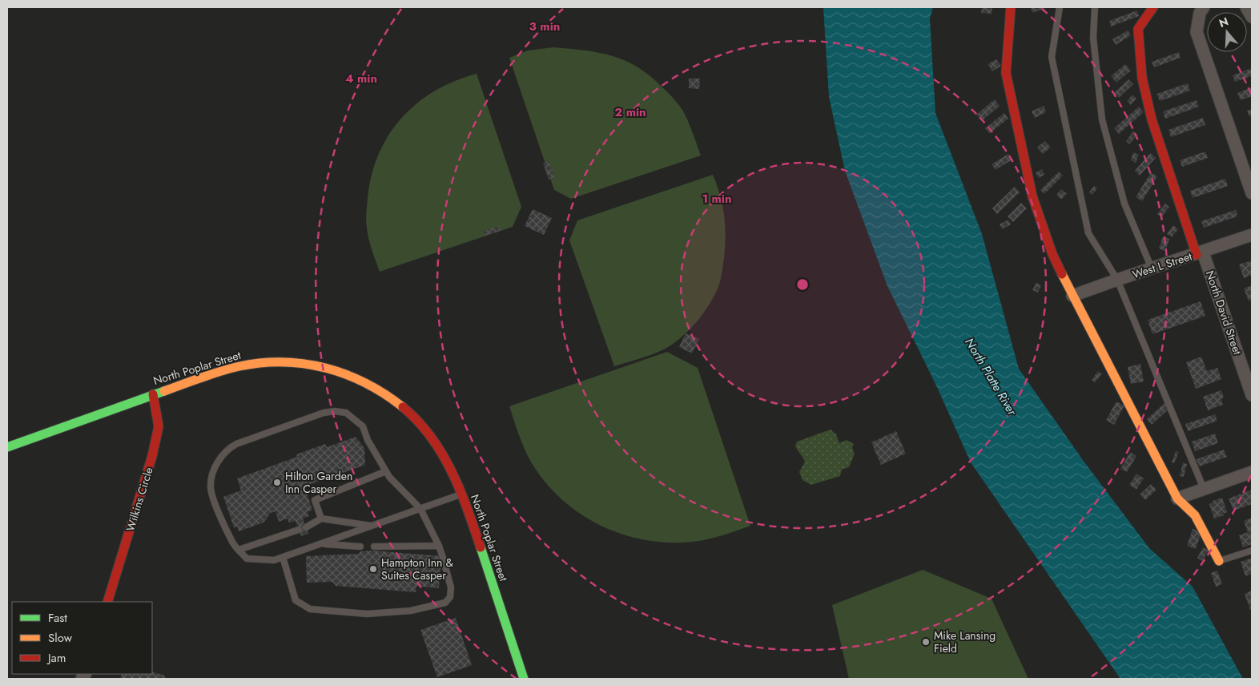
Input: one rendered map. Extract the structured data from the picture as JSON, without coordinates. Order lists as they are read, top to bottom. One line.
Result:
{"streets":{"street":["West L Street","North David Street","North Poplar Street","Wilkins Circle"]},"crossings":[["West L Street","North David Street"],["North Poplar Street","Wilkins Circle"]],"water":["North Platte River"],"places":["Hilton Garden Inn Casper","Hampton Inn & Suites Casper","Mike Lansing Field"],"legend":["Fast","Slow","Jam"],"north":"top","rings":["3 min","4 min","2 min","1 min"]}
